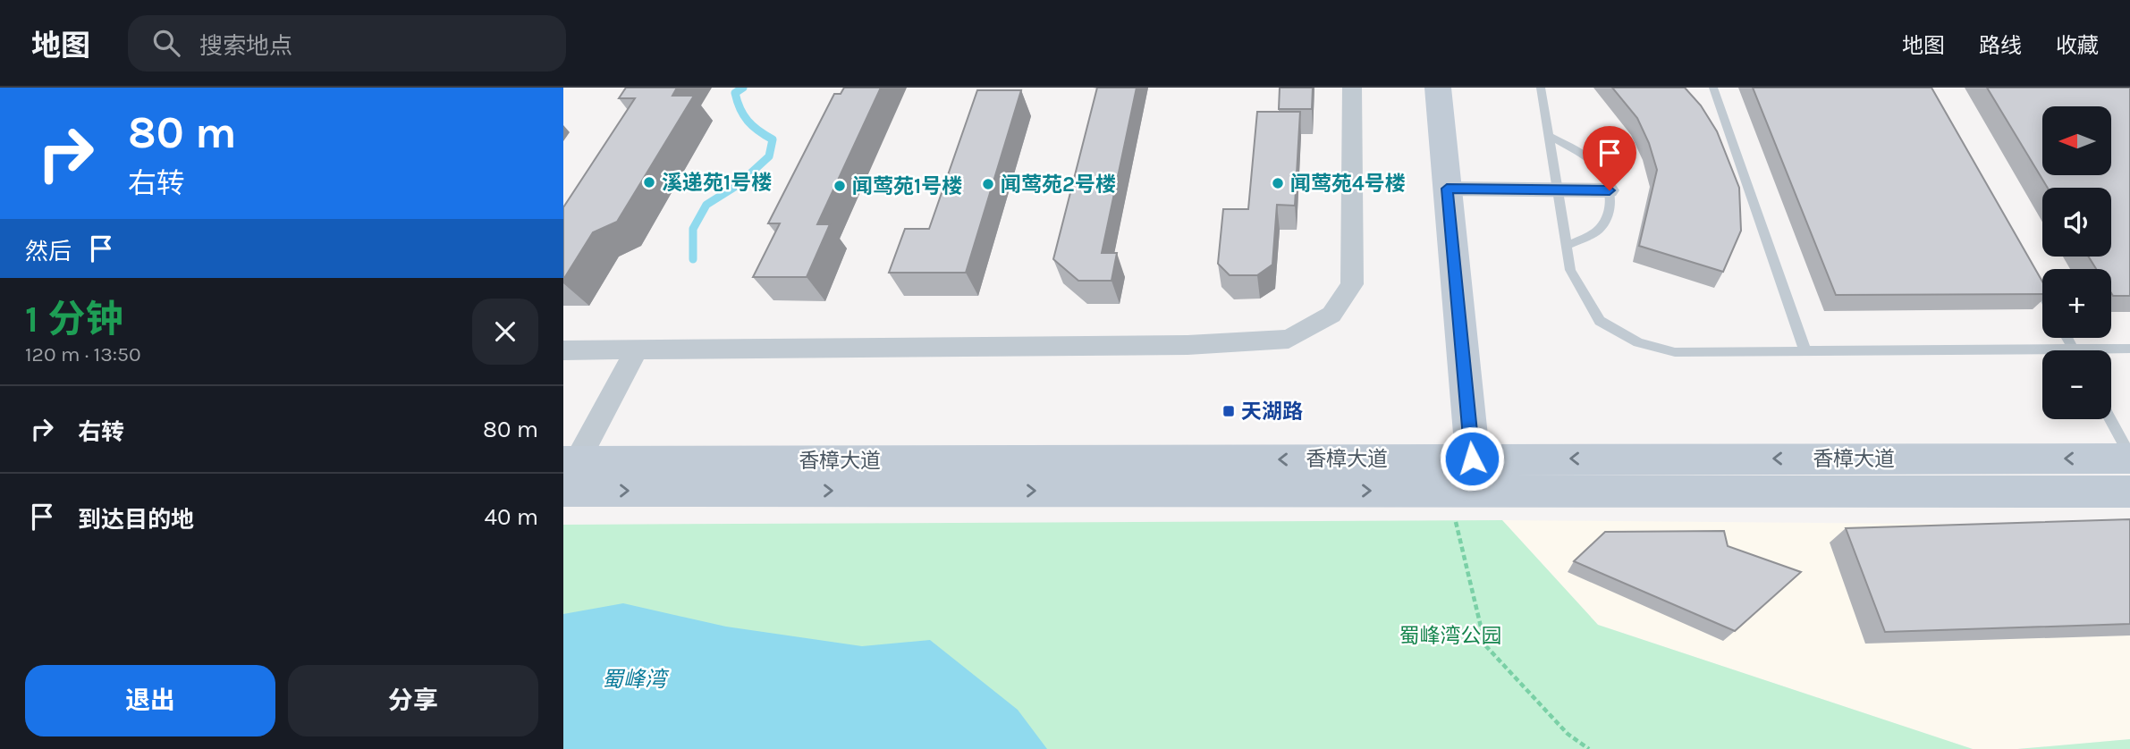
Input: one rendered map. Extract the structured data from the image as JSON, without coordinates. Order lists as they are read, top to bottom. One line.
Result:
{"streets":{"street":["香樟大道"]},"water":["蜀峰湾"],"parks":["蜀峰湾公园"],"places":{"other":["溪递苑1号楼","闻莺苑4号楼","闻莺苑2号楼","闻莺苑1号楼"],"transit":["天湖路"]},"north":"left","page":{"header":"地图","search":"搜索地点","nav":["地图","路线","收藏"],"turn":["80 m","右转"],"map_buttons":["+","−"],"then":"然后","heading":["1 分钟","120 m · 13:50"],"list":[{"name":"右转","value":"80 m"},{"name":"到达目的地","value":"40 m"}],"buttons":["退出","分享"]}}
